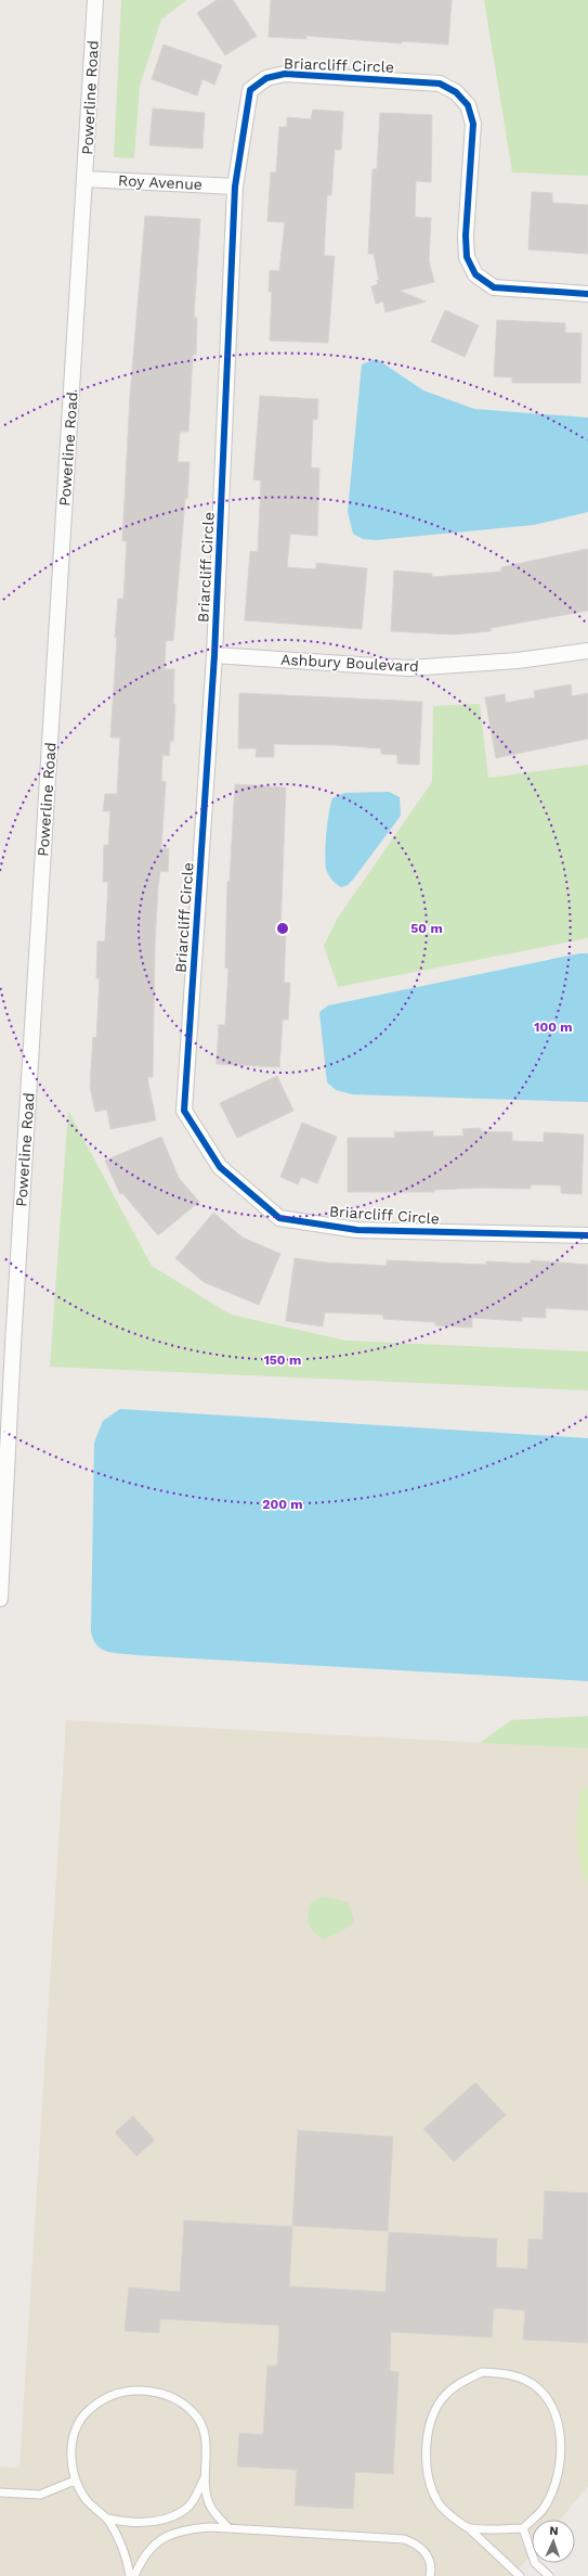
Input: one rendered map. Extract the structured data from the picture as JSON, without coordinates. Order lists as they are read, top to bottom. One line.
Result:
{"streets":{"street":["Briarcliff Circle","Powerline Road","Roy Avenue","Ashbury Boulevard"]},"crossings":[["Briarcliff Circle","Roy Avenue"],["Briarcliff Circle","Ashbury Boulevard"],["Powerline Road","Roy Avenue"]],"north":"top","rings":["50 m","100 m","150 m","200 m"]}
